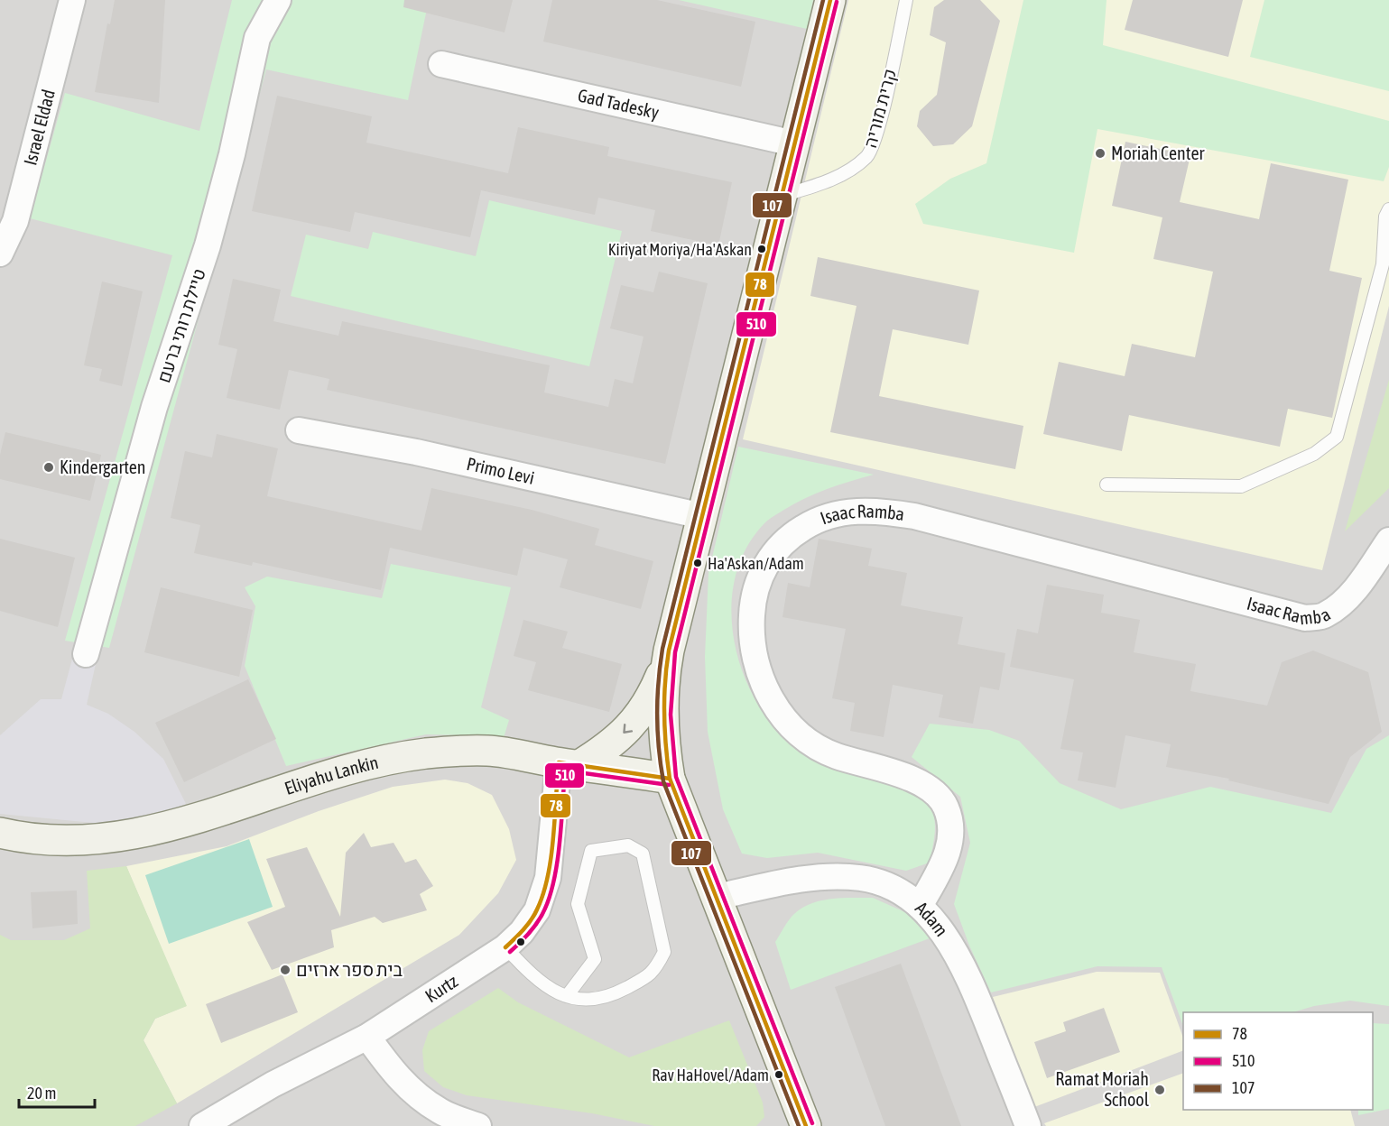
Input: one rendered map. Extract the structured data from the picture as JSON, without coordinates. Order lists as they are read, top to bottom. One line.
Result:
{"streets":{"street":["Gad Tadesky","Israel Eldad","טיילת רותי ברעם","Primo Levi","Isaac Ramba","Eliyahu Lankin","Adam","Kurtz"],"lane":["קרית מוריה"]},"crossings":[["Isaac Ramba","Adam"],["Eliyahu Lankin","Kurtz"]],"places":["Moriah Center","Kiriyat Moriya/Ha'Askan","Kindergarten","Ha'Askan/Adam","בית ספר ארזים","Rav HaHovel/Adam","Ramat Moriah School"],"lines":["transit line 78","transit line 107","transit line 510"],"legend":["78","510","107"],"scale_bar":"20 m"}
